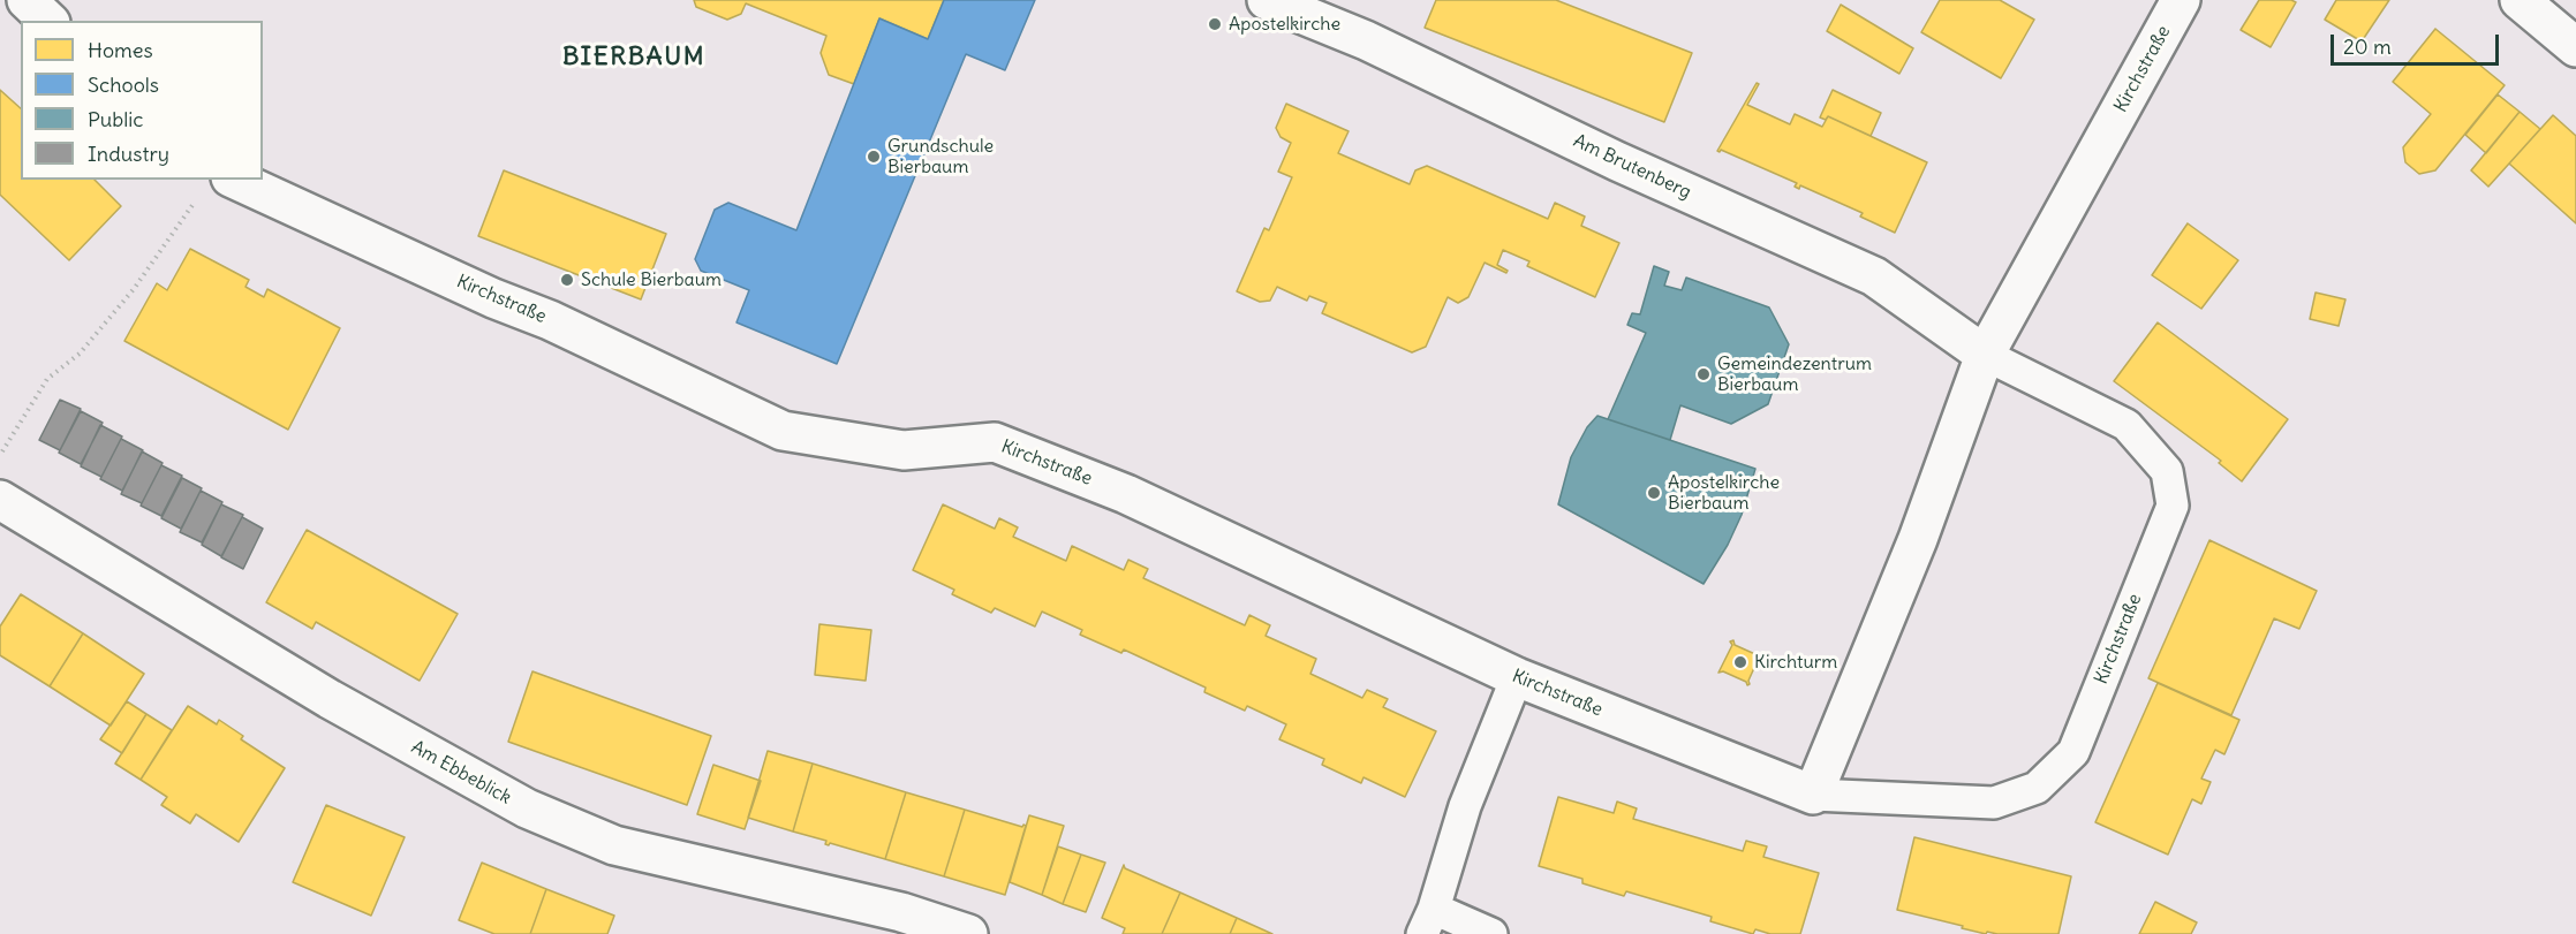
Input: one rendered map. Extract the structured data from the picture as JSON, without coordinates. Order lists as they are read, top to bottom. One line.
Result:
{"streets":{"street":["Kirchstraße","Am Brutenberg","Am Ebbeblick"]},"crossings":[["Kirchstraße","Am Brutenberg"]],"districts":["BIERBAUM"],"places":["Apostelkirche","Grundschule Bierbaum","Schule Bierbaum","Gemeindezentrum Bierbaum","Apostelkirche Bierbaum","Kirchturm"],"legend":["Homes","Schools","Public","Industry"],"scale_bar":"20 m"}
